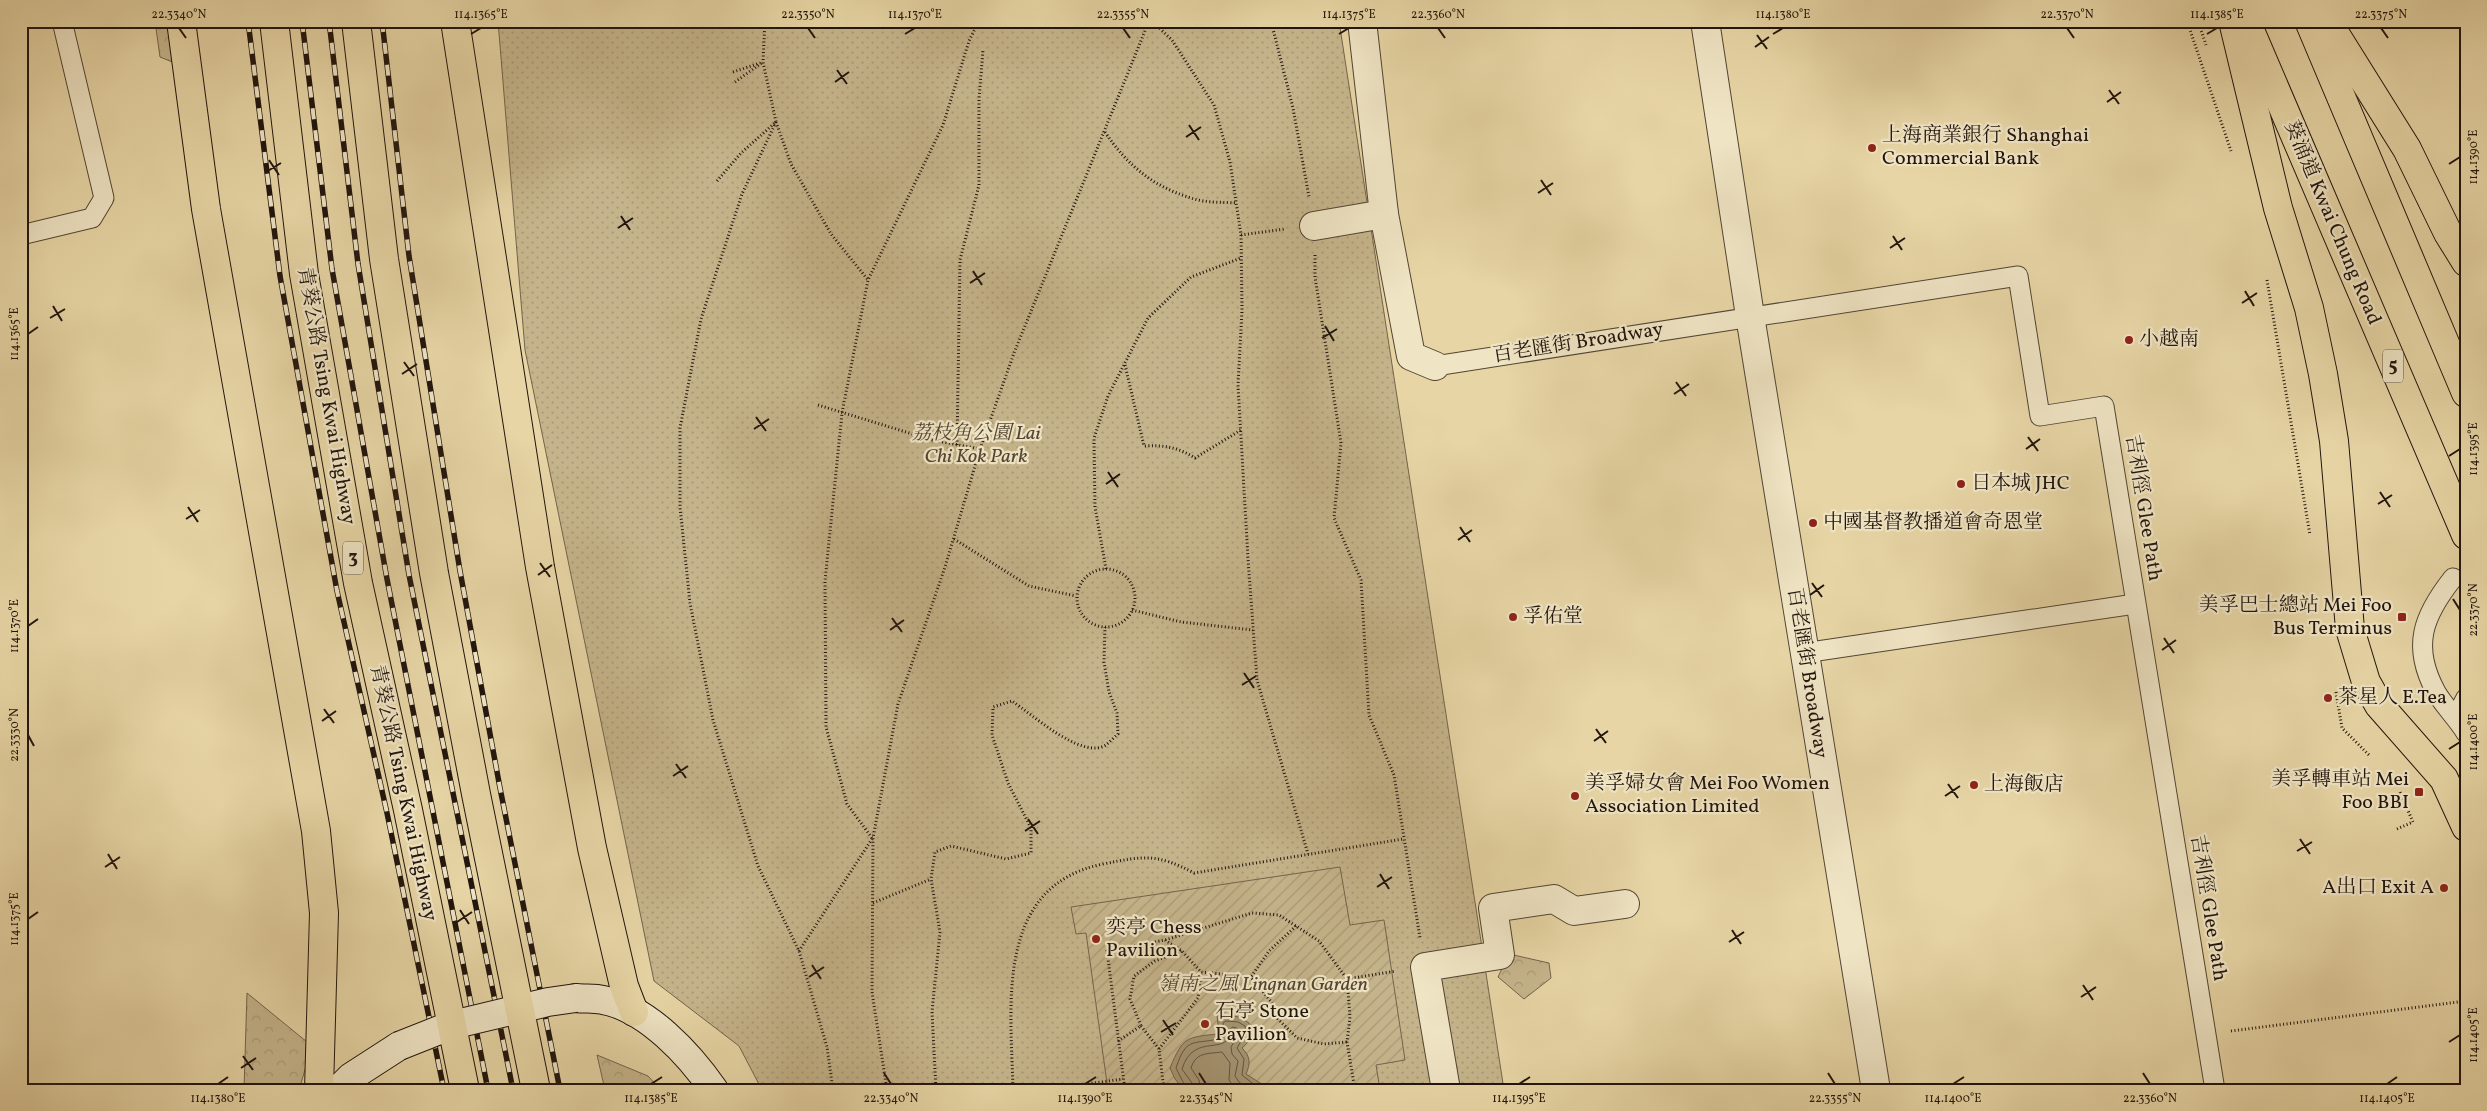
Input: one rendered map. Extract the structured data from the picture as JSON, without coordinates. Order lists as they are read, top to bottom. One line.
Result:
{"streets":{"main road":["葵涌道 Kwai Chung Road","5","青葵公路 Tsing Kwai Highway","3"],"street":["百老匯街 Broadway"],"lane":["吉利徑 Glee Path"]},"crossings":[["百老匯街 Broadway","吉利徑 Glee Path"]],"parks":["荔枝角公園 Lai Chi Kok Park","嶺南之風 Lingnan Garden"],"places":{"other":["上海商業銀行 Shanghai Commercial Bank","小越南","日本城 JHC","中國基督教播道會奇恩堂","孚佑堂","茶星人 E.Tea","上海飯店","美孚婦女會 Mei Foo Women Association Limited","A出口 Exit A","奕亭 Chess Pavilion","石亭 Stone Pavilion"],"transit":["美孚巴士總站 Mei Foo Bus Terminus","美孚轉車站 Mei Foo BBI"]},"coordinates":["22.3340°N","114.1365°E","22.3350°N","114.1370°E","22.3355°N","114.1375°E","22.3360°N","114.1380°E","22.3370°N","114.1385°E","22.3375°N","114.1390°E","114.1395°E","22.3330°N","114.1400°E","114.1405°E","22.3345°N"]}
